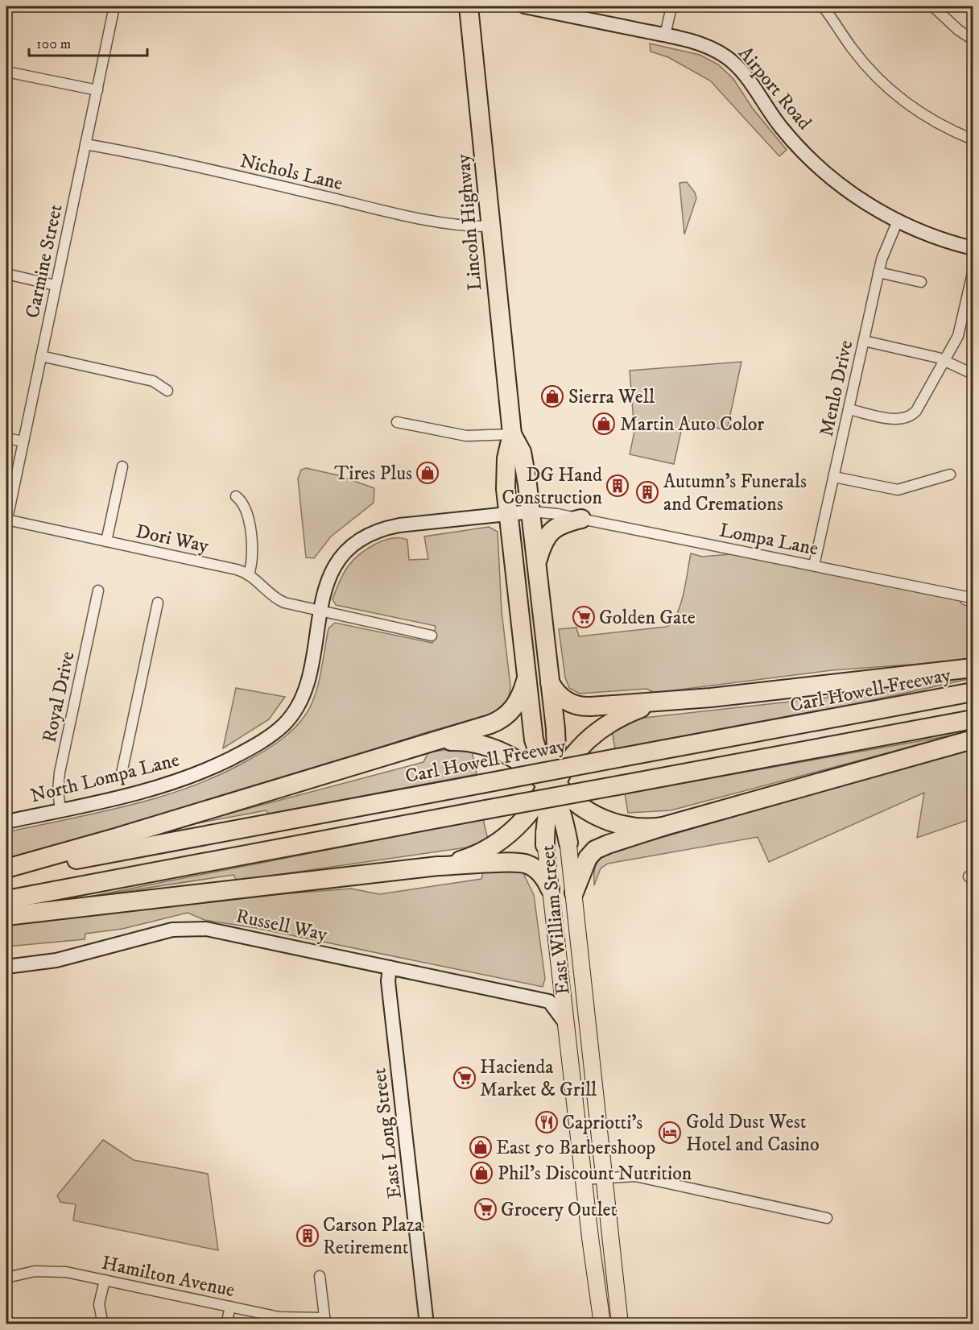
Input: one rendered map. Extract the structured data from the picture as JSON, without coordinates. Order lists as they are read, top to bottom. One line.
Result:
{"streets":{"highway":["Lincoln Highway","Carl Howell Freeway"],"main road":["East William Street"],"street":["Airport Road","Nichols Lane","Carmine Street","Menlo Drive","Dori Way","Lompa Lane","Royal Drive","North Lompa Lane","Russell Way","East Long Street","Hamilton Avenue"]},"crossings":[["Airport Road","Menlo Drive"],["Nichols Lane","Lincoln Highway"],["Nichols Lane","Carmine Street"],["Lincoln Highway","Lompa Lane"],["Lincoln Highway","North Lompa Lane"],["Carmine Street","Dori Way"],["Menlo Drive","Lompa Lane"],["Dori Way","North Lompa Lane"],["Lompa Lane","North Lompa Lane"],["Royal Drive","North Lompa Lane"],["Russell Way","East Long Street"]],"places":{"shop":["Sierra Well","Martin Auto Color","Tires Plus","East 50 Barbershoop","Phil's Discount Nutrition"],"building":["DG Hand Construction","Autumn's Funerals and Cremations","Carson Plaza Retirement"],"supermarket":["Golden Gate","Hacienda Market & Grill","Grocery Outlet"],"restaurant":["Capriotti's"],"hotel":["Gold Dust West Hotel and Casino"]},"scale_bar":"100 m"}
